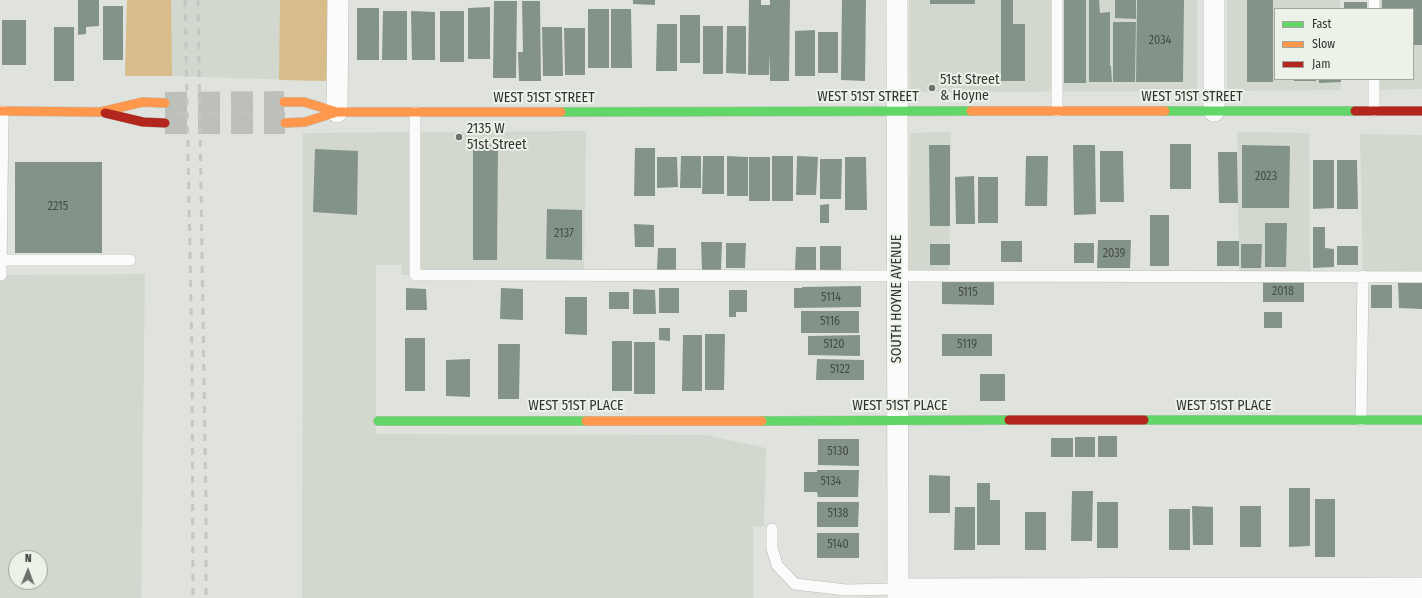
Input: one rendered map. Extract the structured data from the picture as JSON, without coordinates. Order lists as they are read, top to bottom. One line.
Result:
{"streets":{"street":["WEST 51ST STREET","SOUTH HOYNE AVENUE","WEST 51ST PLACE"]},"crossings":[["WEST 51ST STREET","SOUTH HOYNE AVENUE"],["SOUTH HOYNE AVENUE","WEST 51ST PLACE"]],"places":["51st Street & Hoyne","2135 W 51st Street"],"house_numbers":["2034","2023","2215","2137","2039","2018","5115","5114","5116","5120","5119","5122","5130","5134","5138","5140"],"legend":["Fast","Slow","Jam"],"north":"top"}
